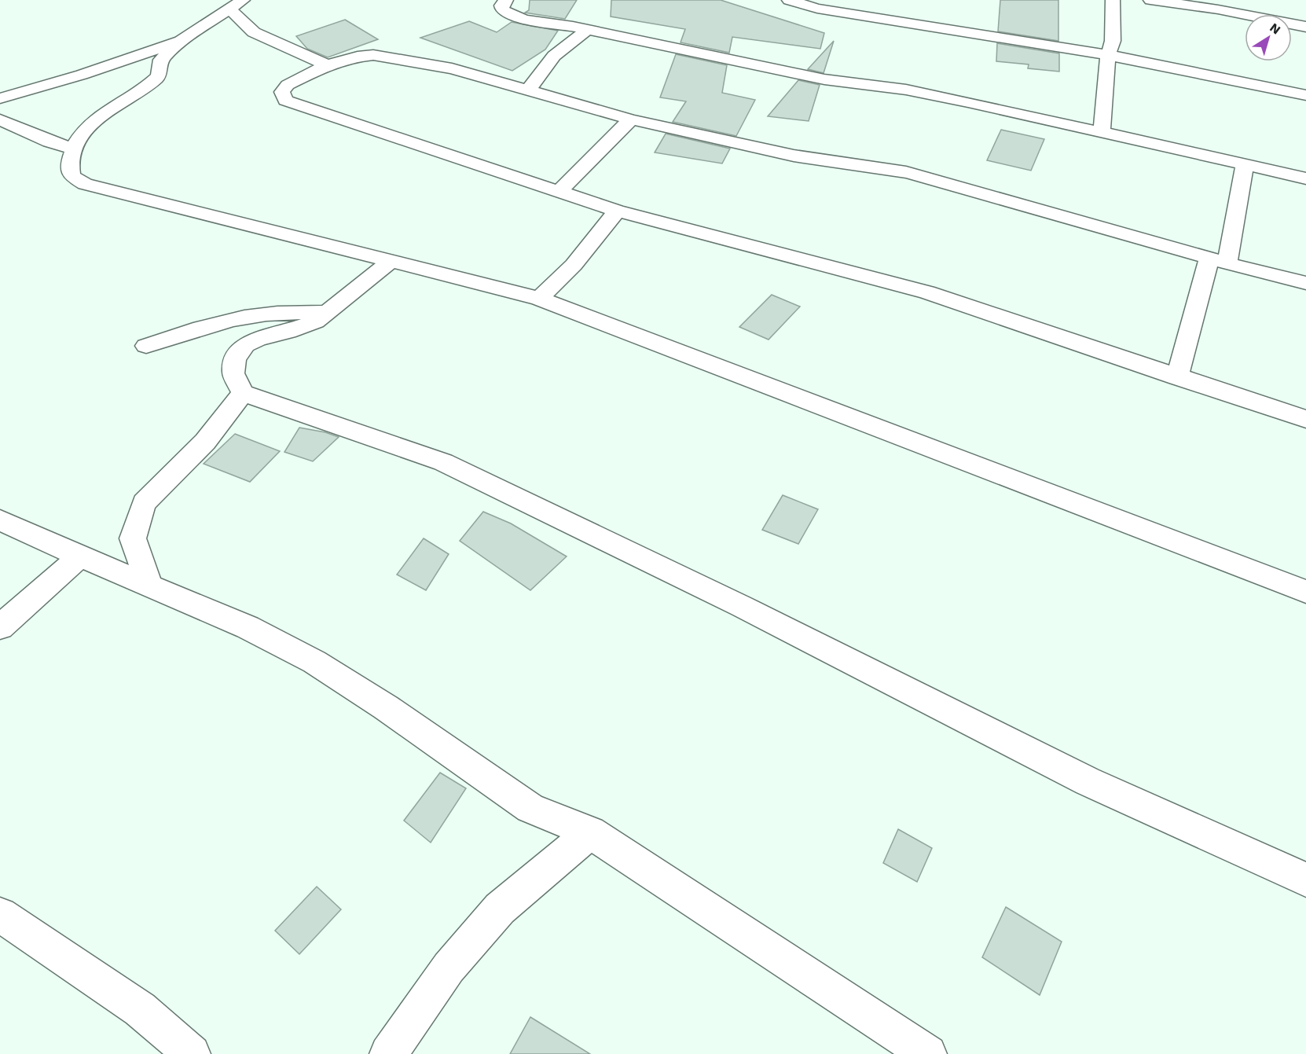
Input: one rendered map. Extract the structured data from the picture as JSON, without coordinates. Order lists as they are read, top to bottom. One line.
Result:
{"north":"top right"}
